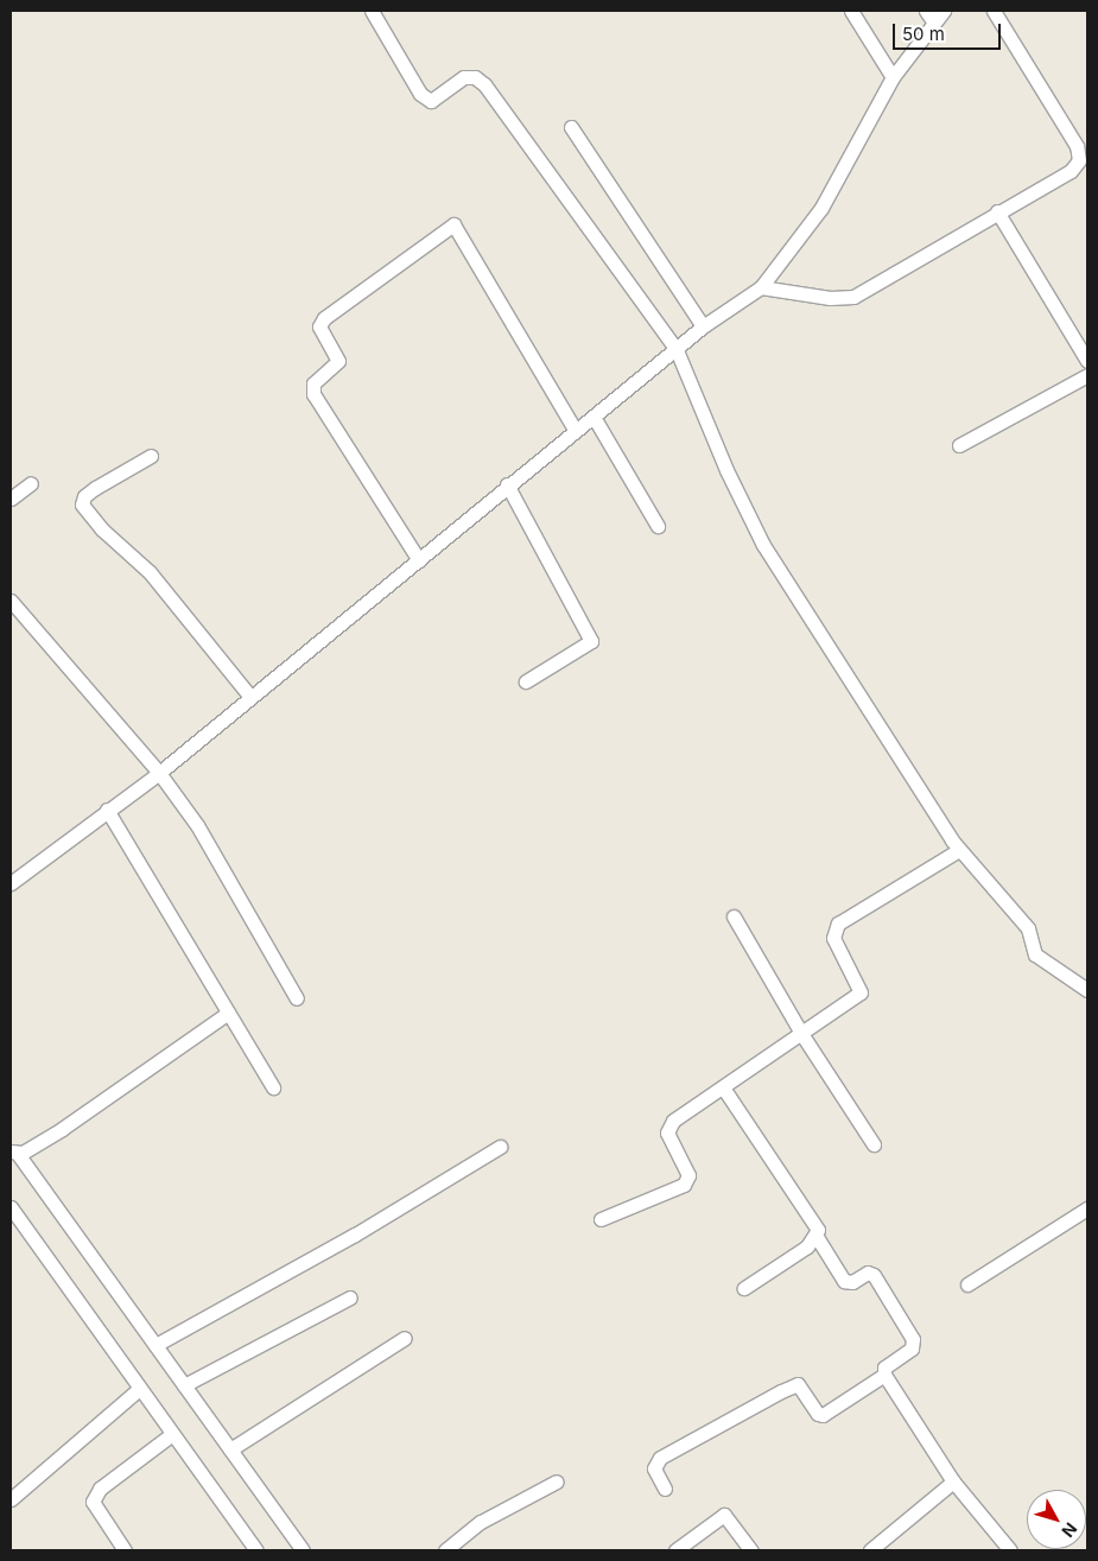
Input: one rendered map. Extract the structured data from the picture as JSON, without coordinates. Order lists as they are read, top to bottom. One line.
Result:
{"scale_bar":"50 m","north":"bottom right"}
